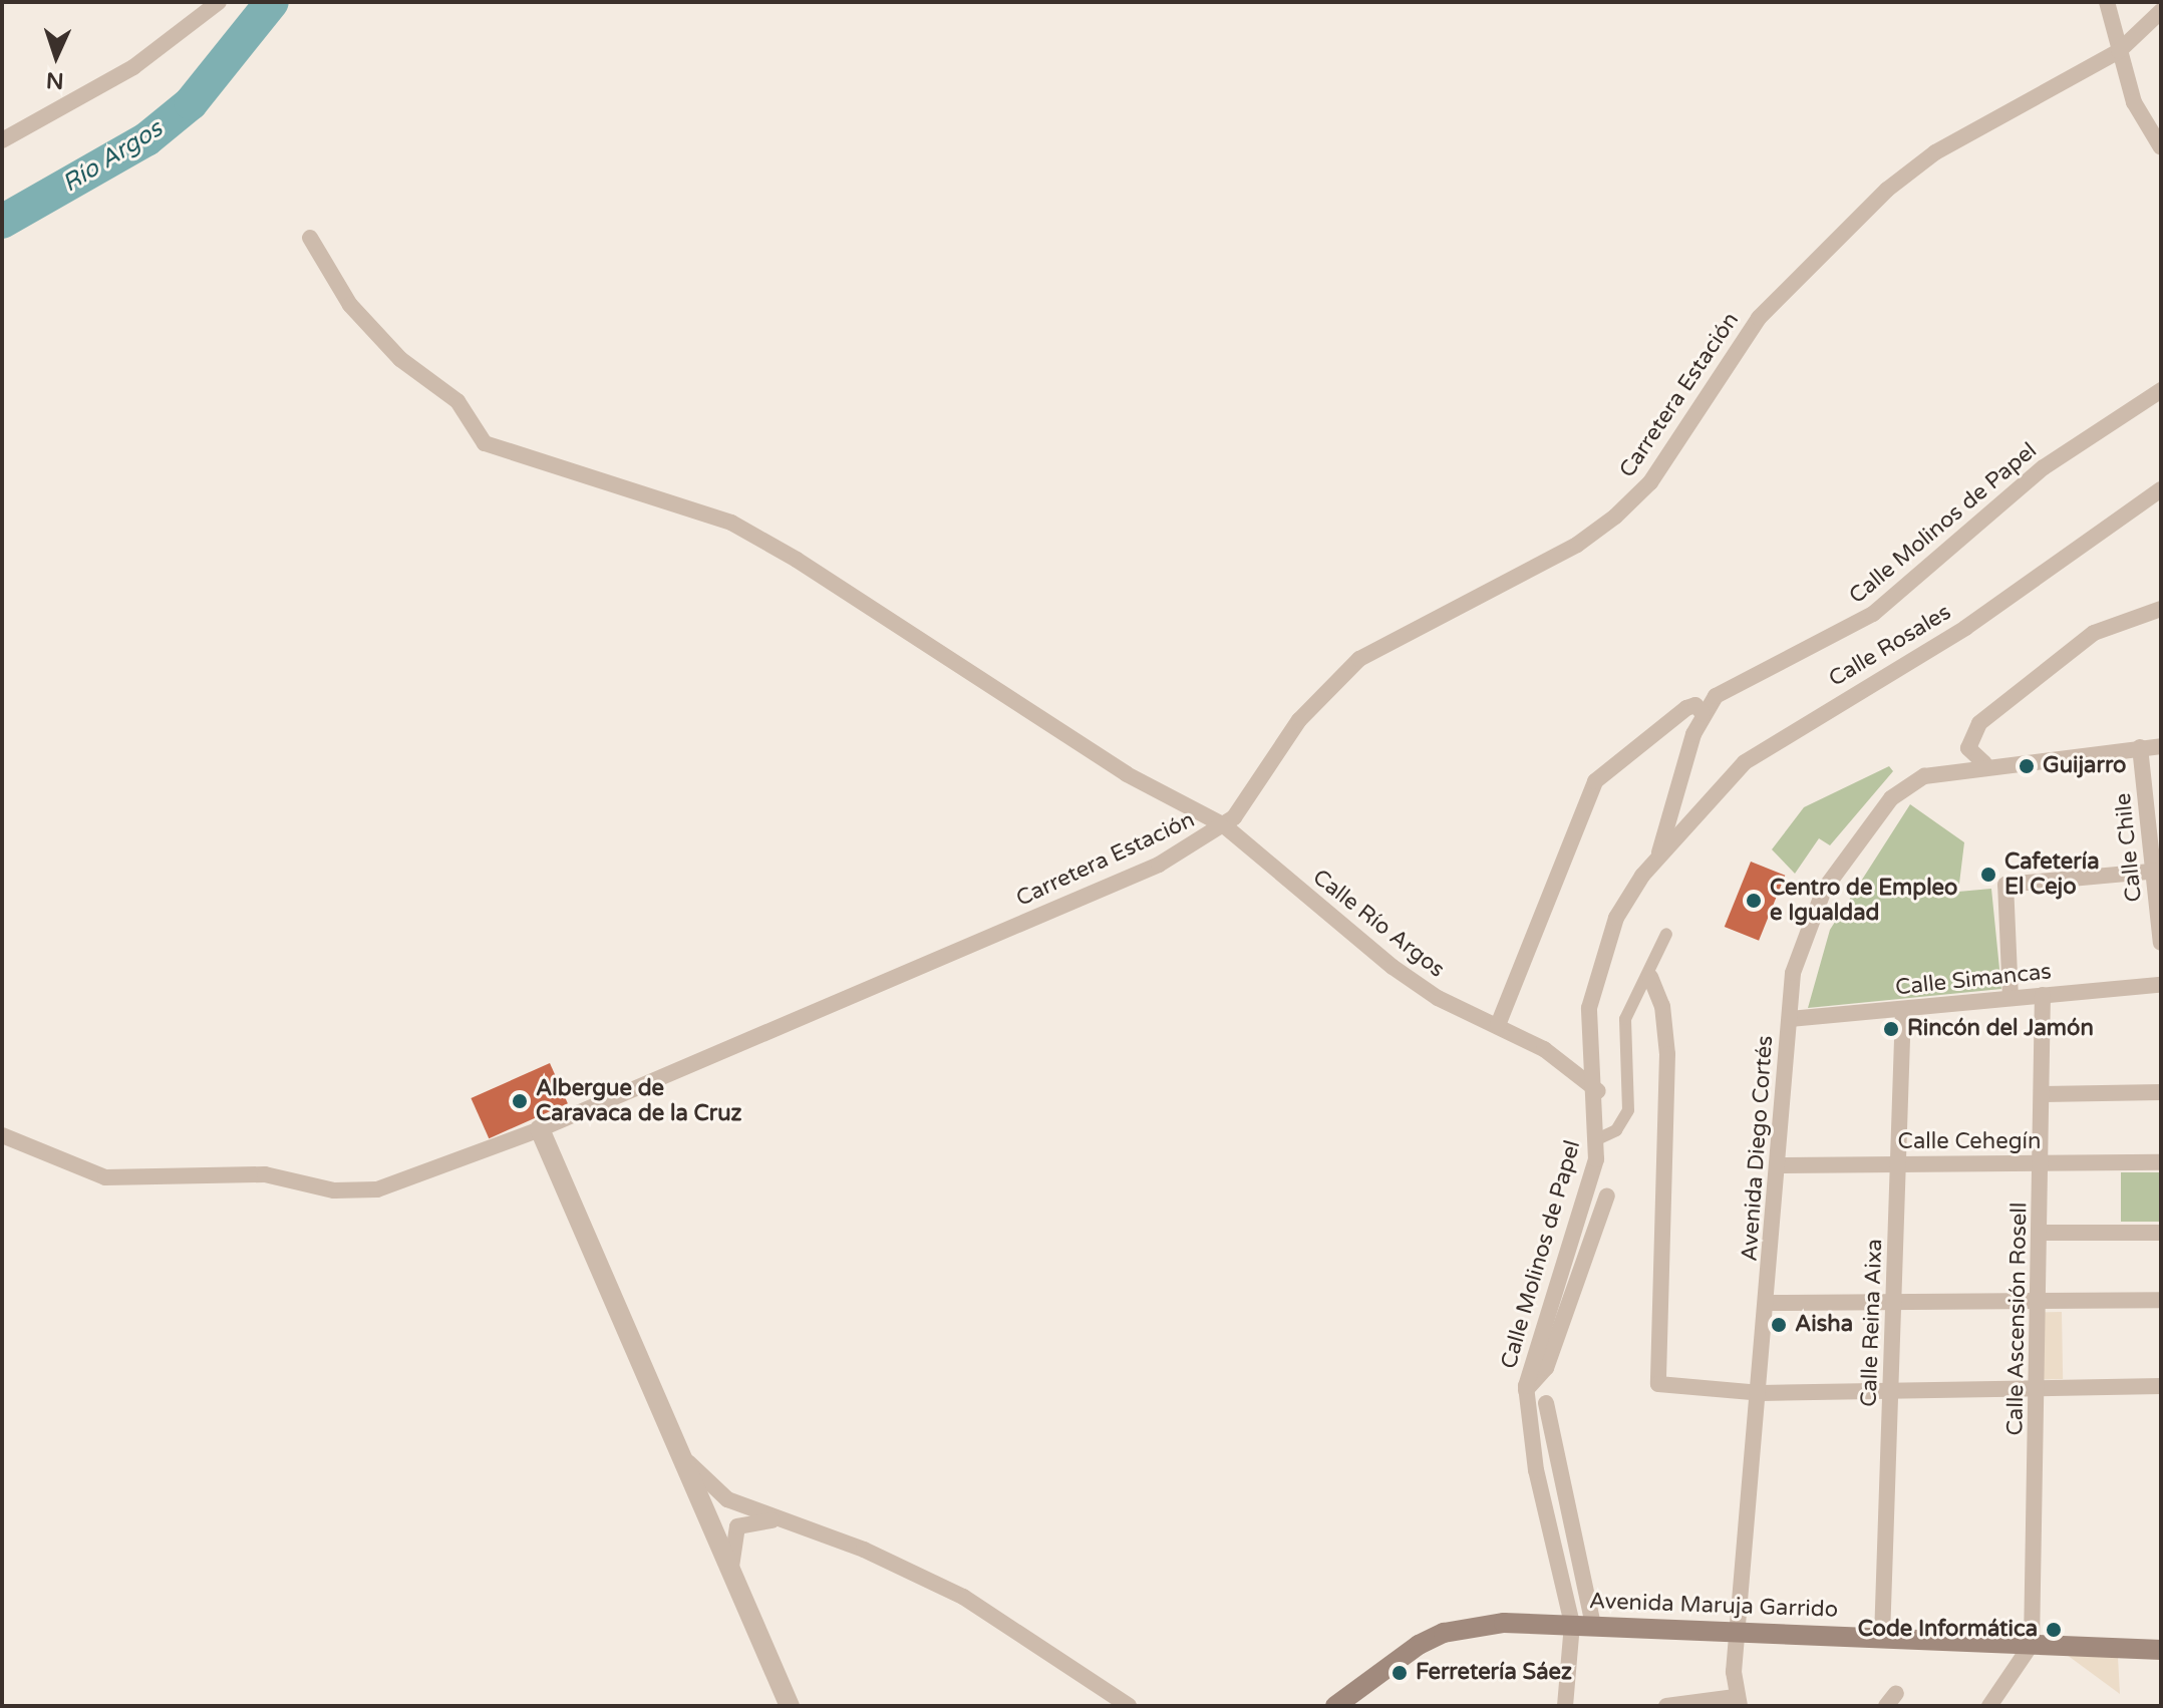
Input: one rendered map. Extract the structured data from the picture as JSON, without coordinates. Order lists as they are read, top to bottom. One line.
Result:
{"streets":{"main road":["Avenida Maruja Garrido"],"street":["Carretera Estación","Calle Molinos de Papel","Calle Rosales","Calle Chile","Calle Río Argos","Calle Simancas","Calle Cehegín","Avenida Diego Cortés","Calle Ascensión Rosell","Calle Reina Aixa"]},"crossings":[["Carretera Estación","Calle Río Argos"],["Calle Molinos de Papel","Calle Rosales"],["Calle Molinos de Papel","Calle Río Argos"],["Calle Molinos de Papel","Avenida Maruja Garrido"],["Calle Chile","Avenida Diego Cortés"],["Calle Simancas","Avenida Diego Cortés"],["Calle Simancas","Calle Ascensión Rosell"],["Calle Simancas","Calle Reina Aixa"],["Calle Cehegín","Avenida Diego Cortés"],["Calle Cehegín","Calle Ascensión Rosell"],["Calle Cehegín","Calle Reina Aixa"],["Avenida Diego Cortés","Avenida Maruja Garrido"],["Calle Ascensión Rosell","Avenida Maruja Garrido"],["Calle Reina Aixa","Avenida Maruja Garrido"]],"water":["Río Argos"],"places":["Guijarro","Cafetería El Cejo","Centro de Empleo e Igualdad","Rincón del Jamón","Albergue de Caravaca de la Cruz","Aisha","Code Informática","Ferretería Sáez"],"north":"bottom"}
